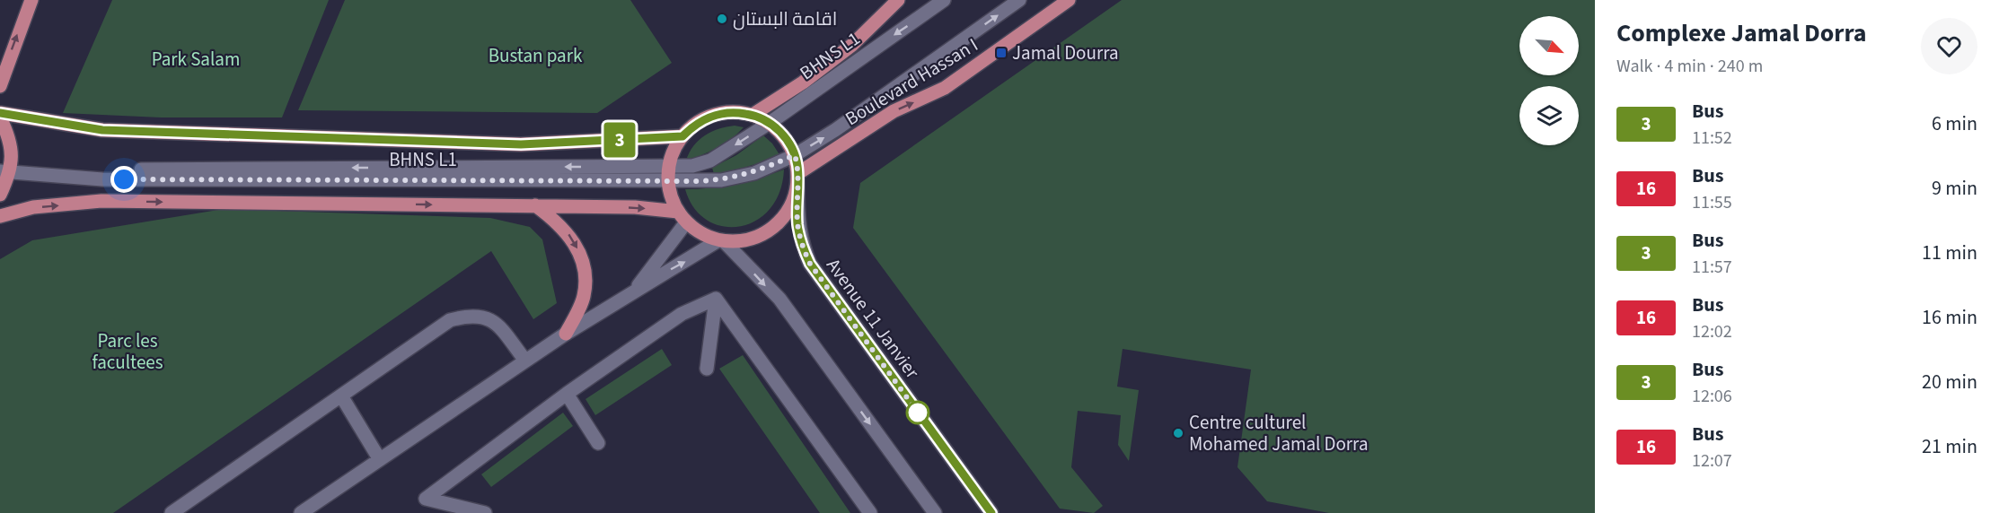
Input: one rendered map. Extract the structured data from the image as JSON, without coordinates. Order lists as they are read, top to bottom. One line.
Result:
{"streets":{"main road":["Boulevard Hassan I"],"street":["BHNS L1","Avenue 11 Janvier"]},"crossings":[["Boulevard Hassan I","Avenue 11 Janvier"]],"parks":["Bustan park","Park Salam","Parc les facultees"],"places":{"other":["اقامة البستان","Centre culturel Mohamed Jamal Dorra"],"transit":["Jamal Dourra"]},"lines":["bus line 3"],"north":"bottom right","page":{"on_map":"3","heading":["Complexe Jamal Dorra","Walk · 4 min · 240 m"],"list":[{"mark":"3","name":"Bus","note":"11:52","value":"6 min"},{"mark":"16","name":"Bus","note":"11:55","value":"9 min"},{"mark":"3","name":"Bus","note":"11:57","value":"11 min"},{"mark":"16","name":"Bus","note":"12:02","value":"16 min"},{"mark":"3","name":"Bus","note":"12:06","value":"20 min"},{"mark":"16","name":"Bus","note":"12:07","value":"21 min"}]}}
